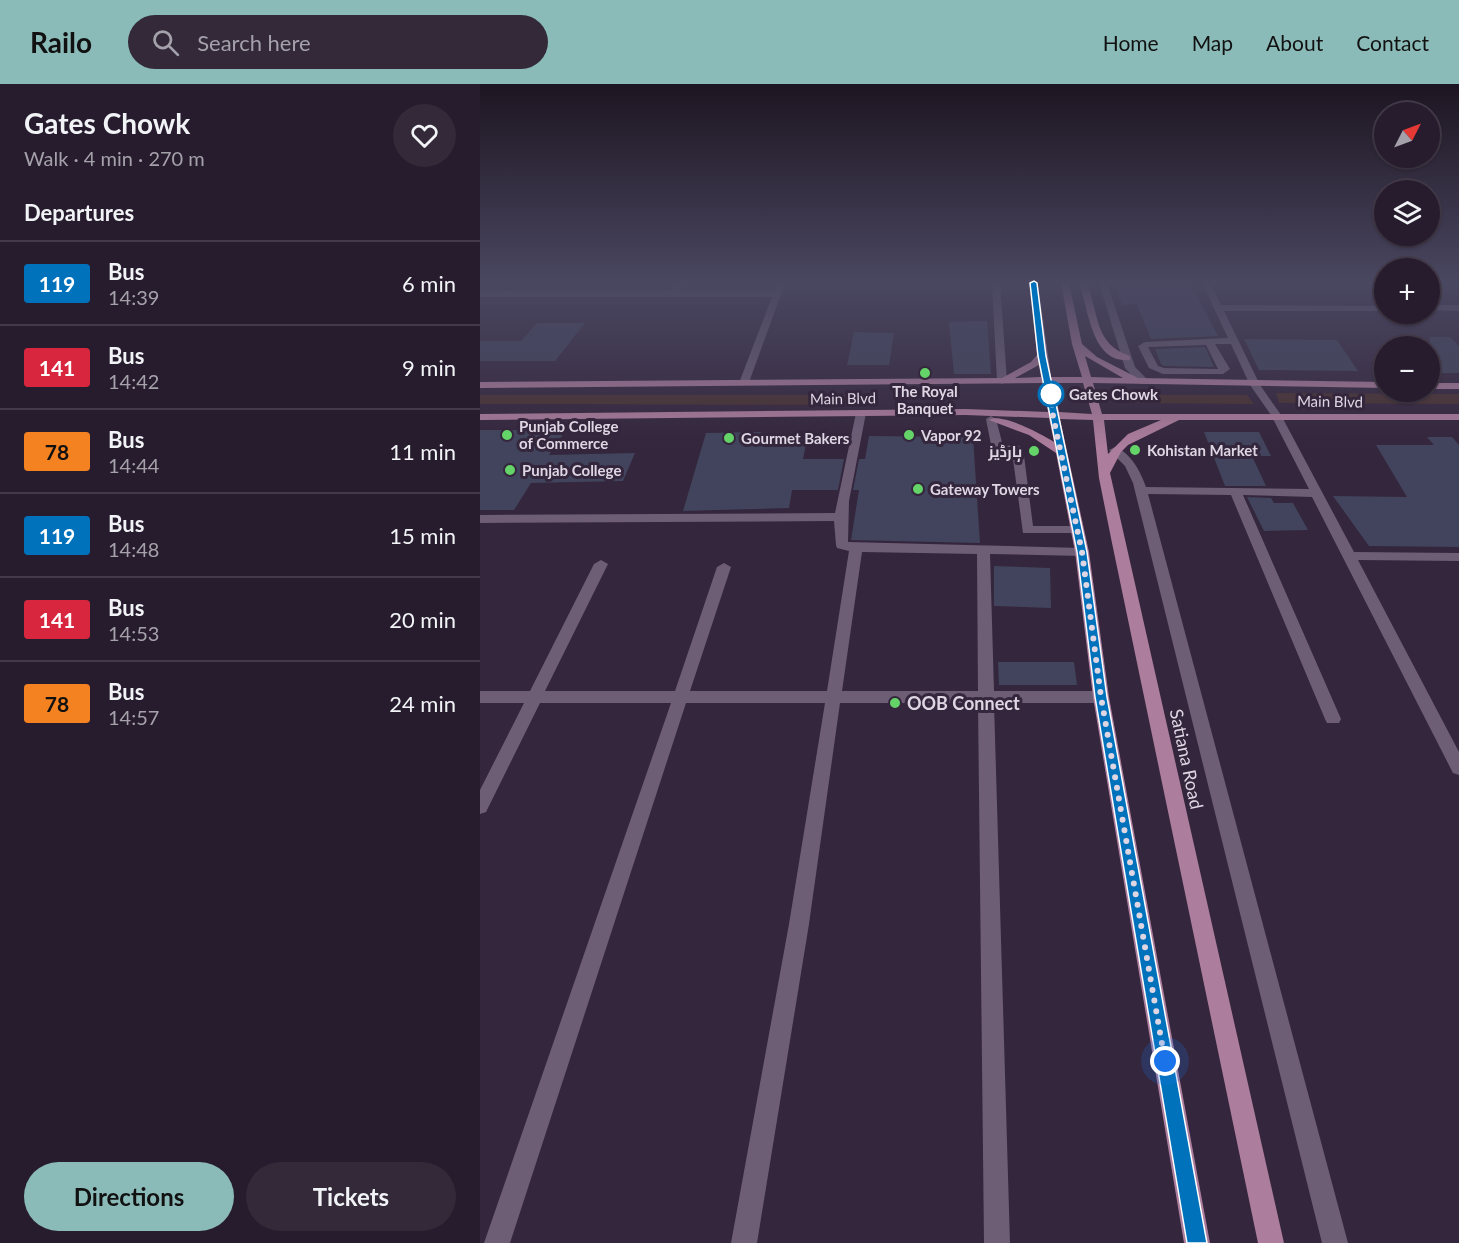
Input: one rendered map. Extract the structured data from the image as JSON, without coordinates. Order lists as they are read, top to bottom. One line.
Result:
{"streets":{"main road":["Main Blvd","Satiana Road"]},"crossings":[["Main Blvd","Satiana Road"]],"places":["The Royal Banquet","Gates Chowk","Punjab College of Commerce","Vapor 92","Gourmet Bakers","Kohistan Market","ہارڈیز","Punjab College","Gateway Towers","OOB Connect"],"lines":["bus line 119"],"north":"top right","page":{"header":"Railo","search":"Search here","nav":["Home","Map","About","Contact"],"heading":[["Gates Chowk","Walk · 4 min · 270 m"],"Departures"],"map_buttons":["+","−"],"list":[{"mark":"119","name":"Bus","note":"14:39","value":"6 min"},{"mark":"141","name":"Bus","note":"14:42","value":"9 min"},{"mark":"78","name":"Bus","note":"14:44","value":"11 min"},{"mark":"119","name":"Bus","note":"14:48","value":"15 min"},{"mark":"141","name":"Bus","note":"14:53","value":"20 min"},{"mark":"78","name":"Bus","note":"14:57","value":"24 min"}],"buttons":["Directions","Tickets"]}}
